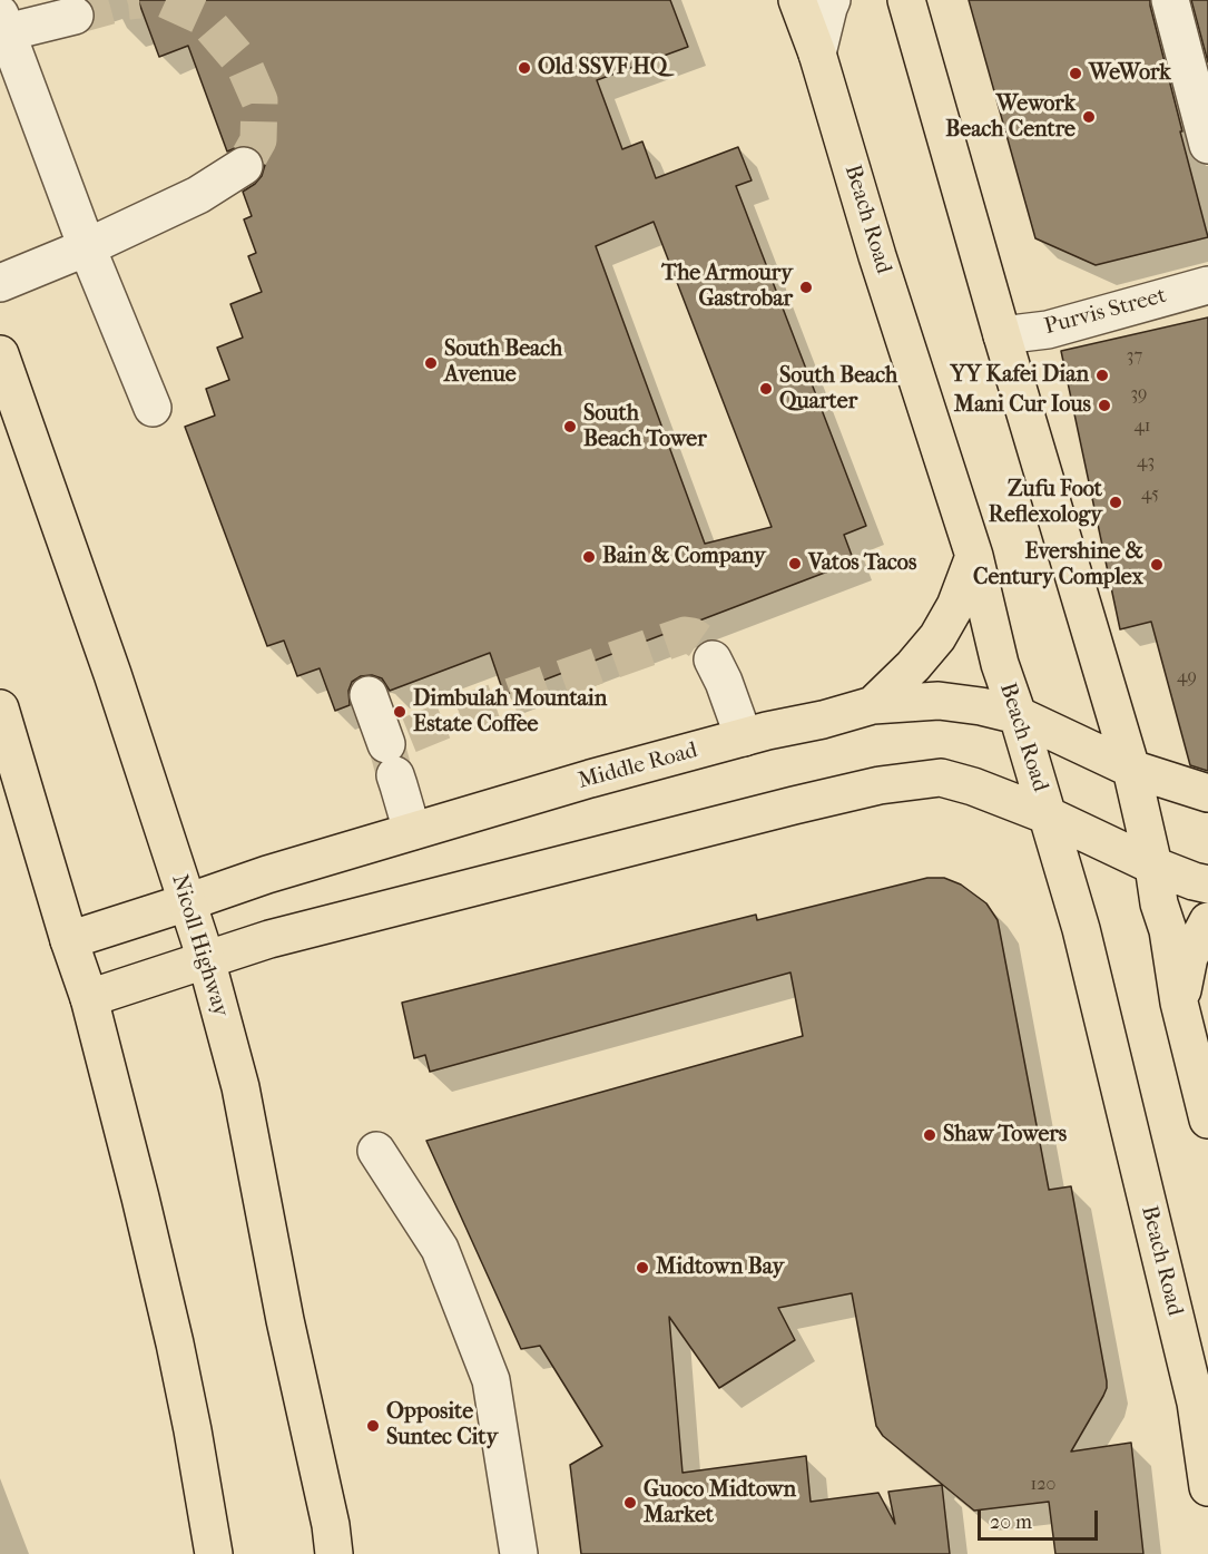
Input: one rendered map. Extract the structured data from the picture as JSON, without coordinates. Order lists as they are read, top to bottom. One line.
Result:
{"streets":{"main road":["Beach Road","Middle Road","Nicoll Highway"],"street":["Purvis Street"]},"crossings":[["Beach Road","Middle Road"],["Middle Road","Nicoll Highway"]],"places":["Old SSVF HQ","WeWork","Wework Beach Centre","The Armoury Gastrobar","South Beach Avenue","YY Kafei Dian","South Beach Quarter","Mani Cur Ious","South Beach Tower","Zufu Foot Reflexology","Bain & Company","Vatos Tacos","Evershine & Century Complex","Dimbulah Mountain Estate Coffee","Shaw Towers","Midtown Bay","Opposite Suntec City","Guoco Midtown Market"],"house_numbers":["37","39","41","43","45","49","120"],"scale_bar":"20 m"}
